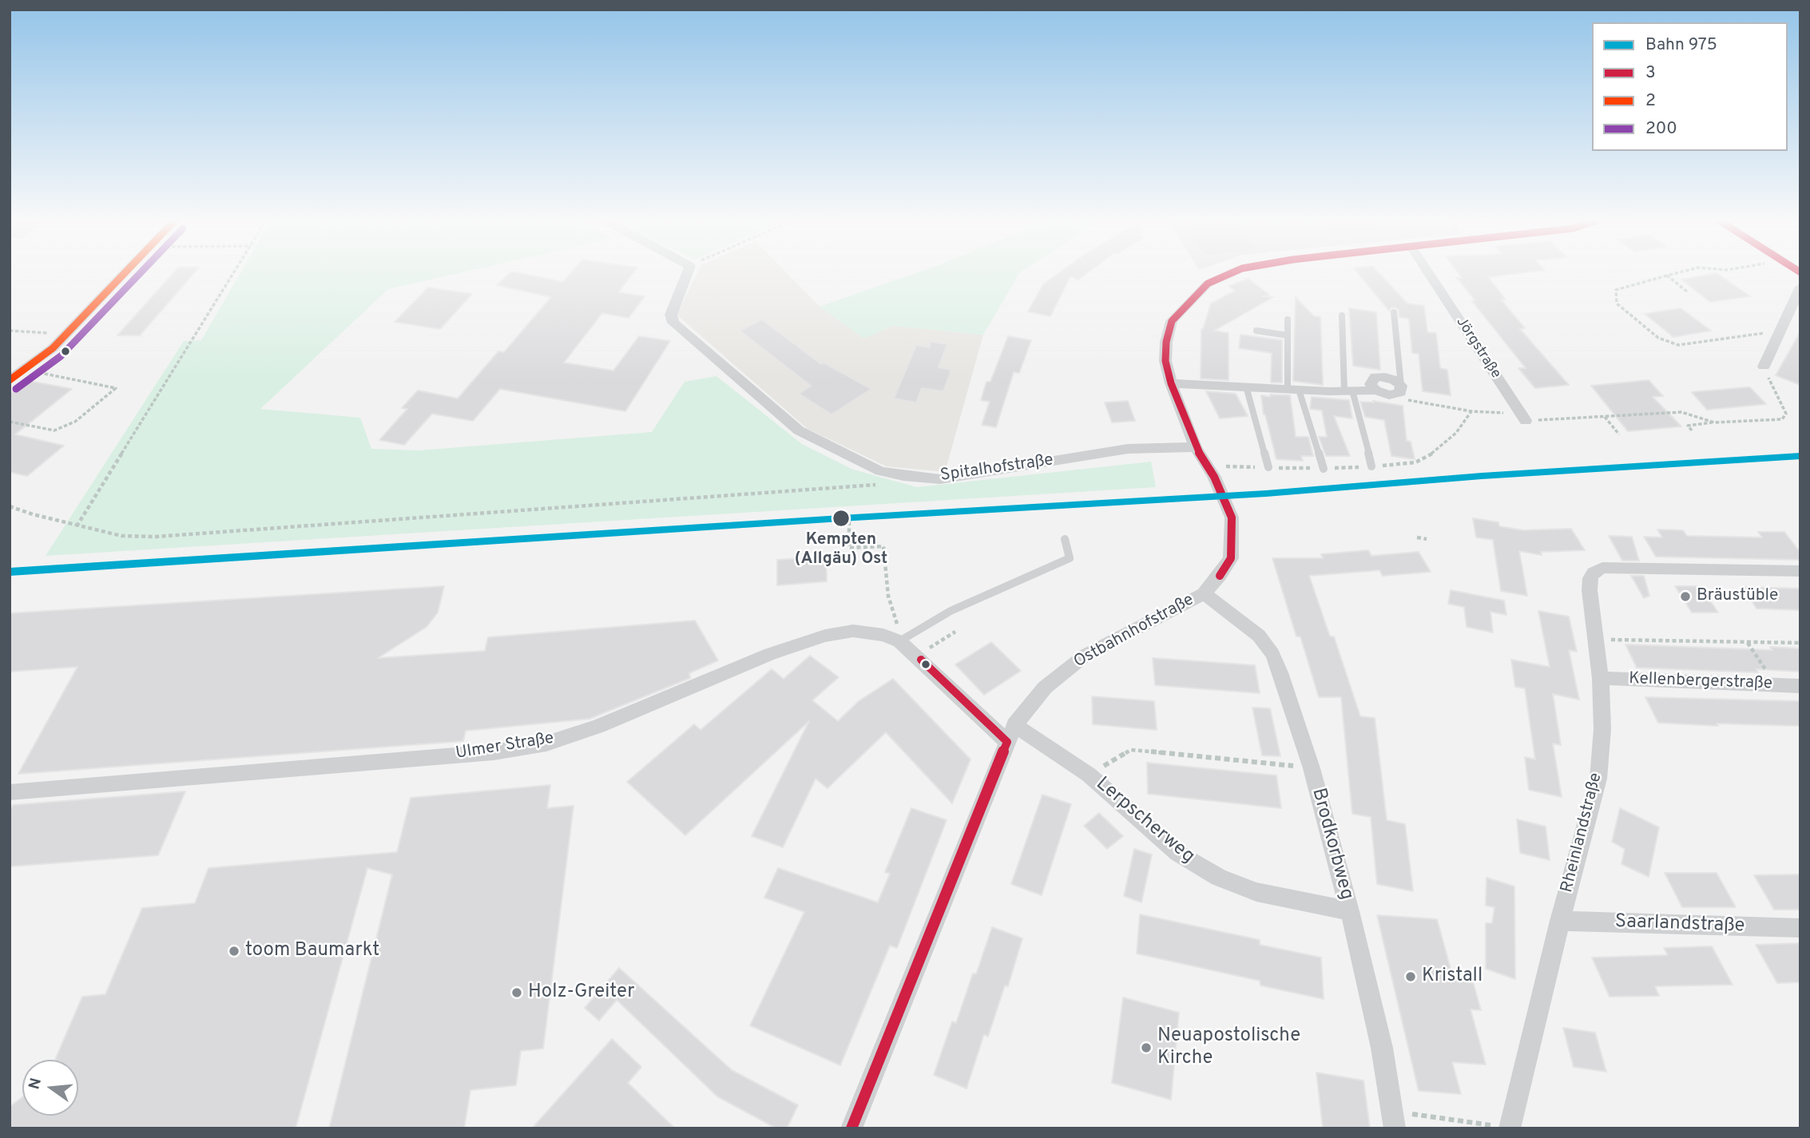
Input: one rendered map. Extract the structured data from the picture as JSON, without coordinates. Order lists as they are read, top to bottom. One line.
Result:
{"streets":{"street":["Jörgstraße","Spitalhofstraße","Ostbahnhofstraße","Kellenbergerstraße","Ulmer Straße","Lerpscherweg","Rheinlandstraße","Brodkorbweg","Saarlandstraße"]},"crossings":[["Spitalhofstraße","Ostbahnhofstraße"],["Ostbahnhofstraße","Ulmer Straße"],["Ostbahnhofstraße","Lerpscherweg"],["Ostbahnhofstraße","Brodkorbweg"],["Kellenbergerstraße","Rheinlandstraße"],["Ulmer Straße","Lerpscherweg"],["Lerpscherweg","Brodkorbweg"],["Rheinlandstraße","Saarlandstraße"]],"places":["Kempten (Allgäu) Ost","Bräustüble","toom Baumarkt","Kristall","Holz-Greiter","Neuapostolische Kirche"],"lines":["transit line 3","transit line 2","transit line 200","rail line 975"],"legend":["Bahn 975","3","2","200"],"north":"left"}
